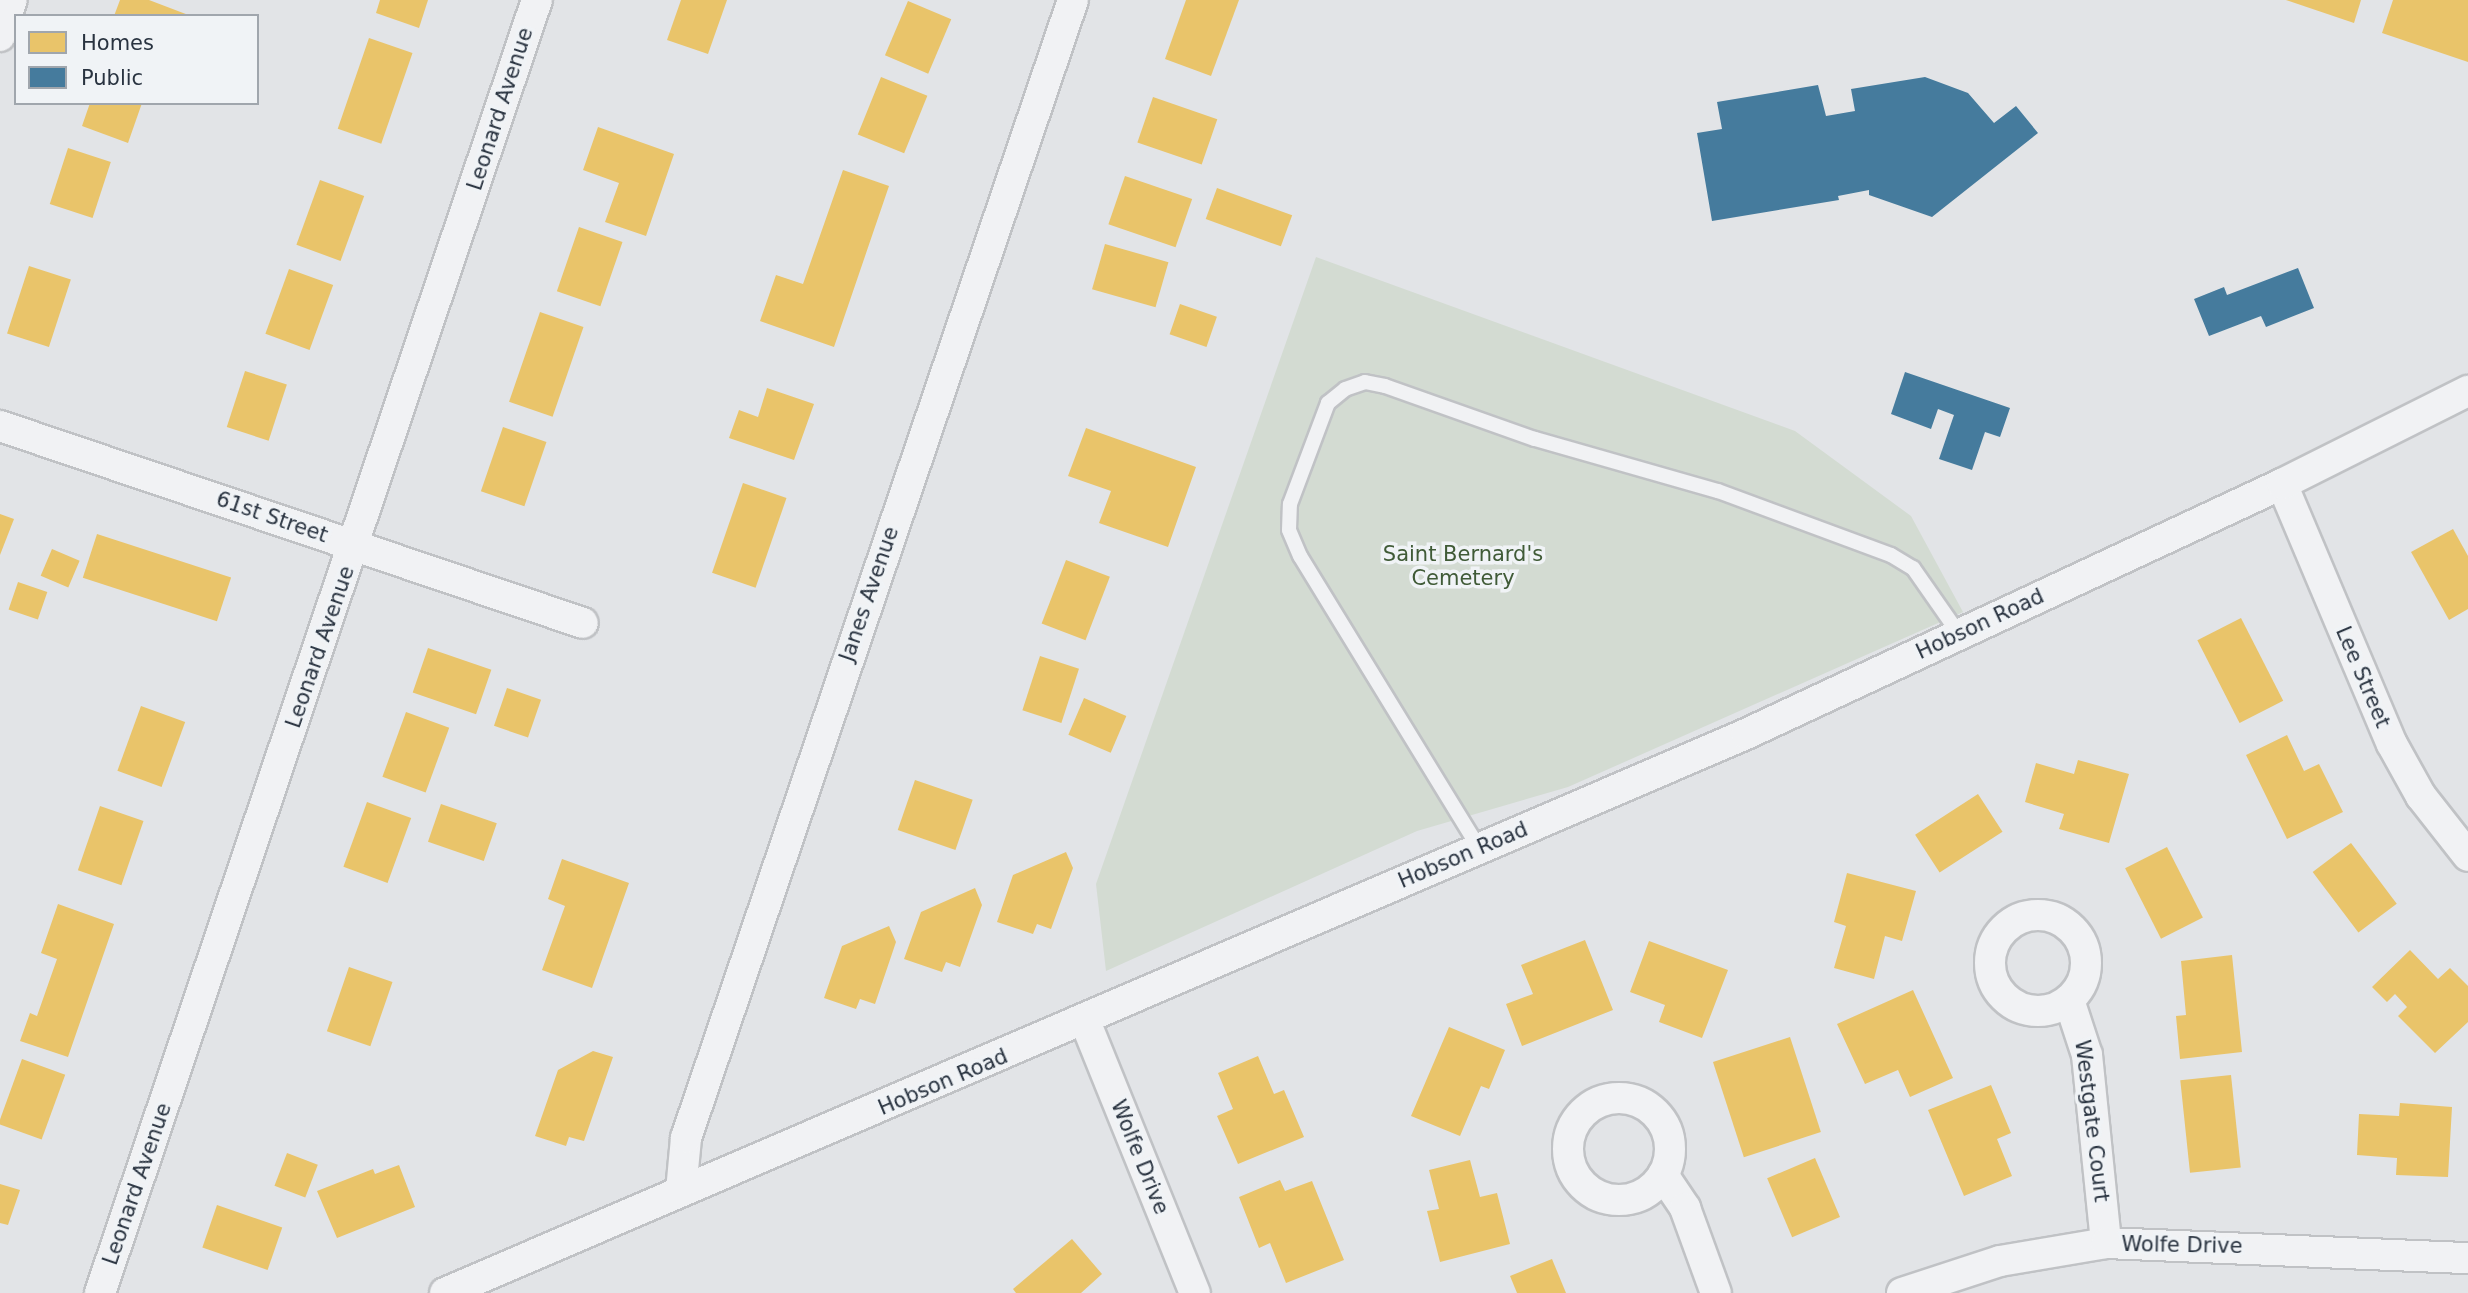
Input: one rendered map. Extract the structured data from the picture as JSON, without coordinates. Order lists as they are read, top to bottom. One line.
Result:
{"streets":{"street":["Leonard Avenue","61st Street","Janes Avenue","Hobson Road","Lee Street","Westgate Court","Wolfe Drive"]},"crossings":[["Leonard Avenue","61st Street"],["Janes Avenue","Hobson Road"],["Hobson Road","Lee Street"],["Hobson Road","Wolfe Drive"],["Westgate Court","Wolfe Drive"]],"parks":["Saint Bernard's Cemetery"],"legend":["Homes","Public"]}
